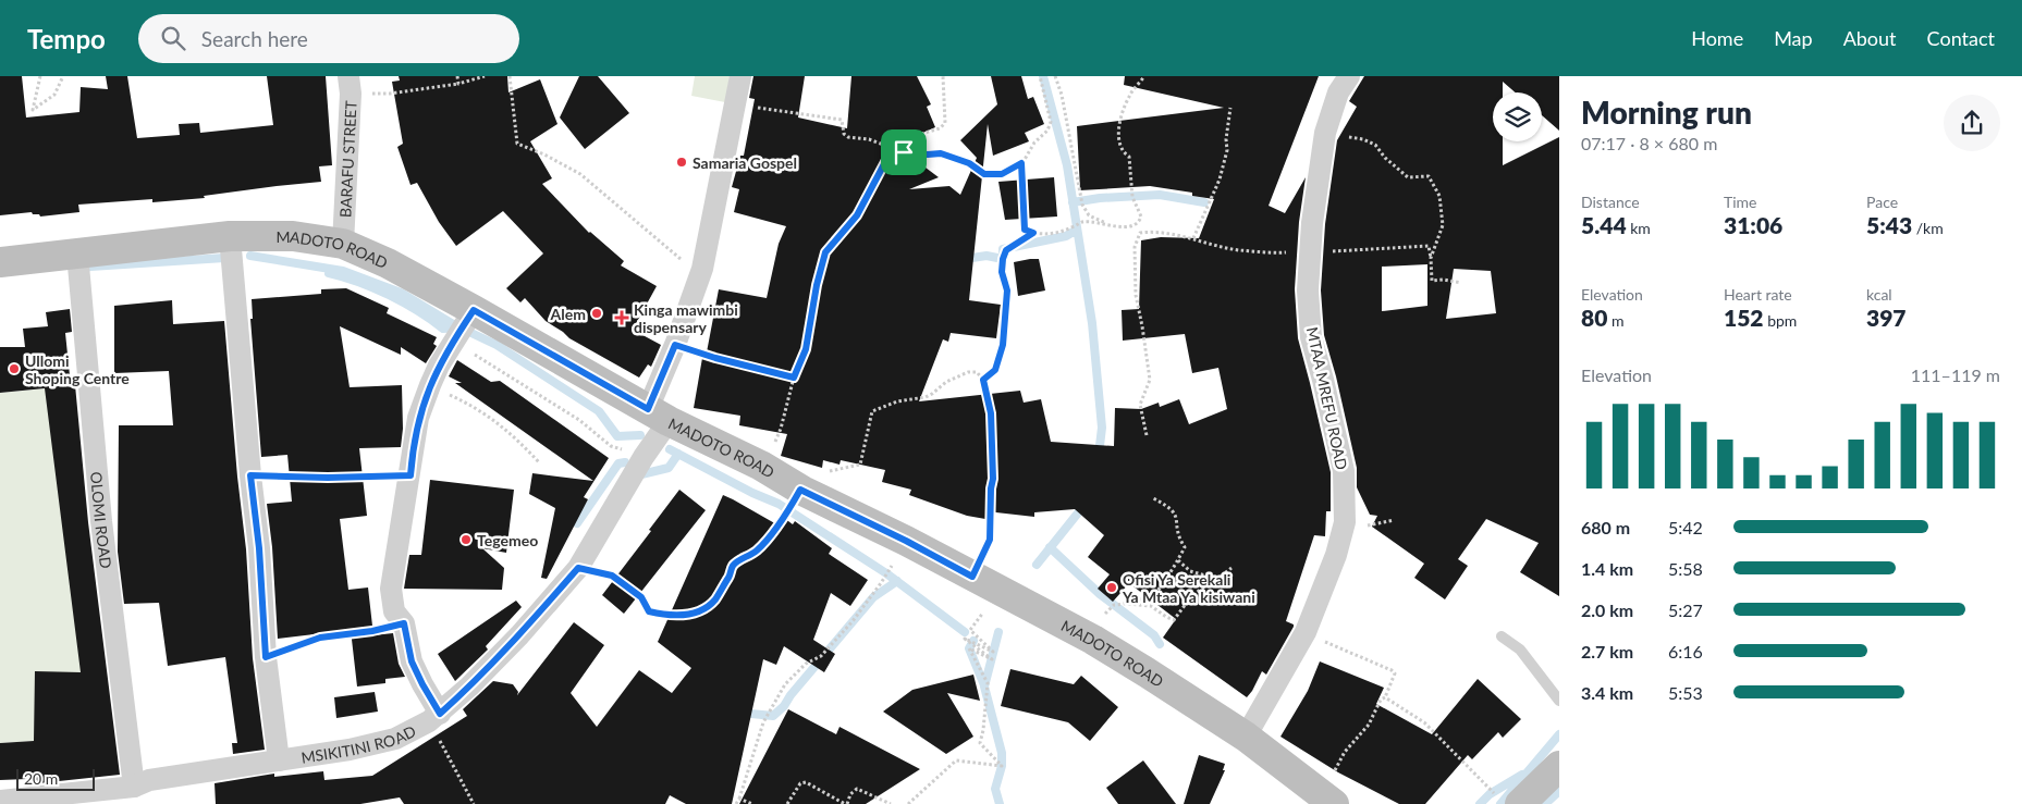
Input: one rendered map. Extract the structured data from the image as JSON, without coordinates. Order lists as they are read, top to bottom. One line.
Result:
{"streets":{"main road":["MADOTO ROAD"],"street":["BARAFU STREET","MTAA MREFU ROAD","OLOMI ROAD","MSIKITINI ROAD"]},"crossings":[["BARAFU STREET","MADOTO ROAD"],["MADOTO ROAD","MTAA MREFU ROAD"],["MADOTO ROAD","OLOMI ROAD"],["MADOTO ROAD","MSIKITINI ROAD"],["OLOMI ROAD","MSIKITINI ROAD"]],"places":{"other":["Samaria Gospel","Alem","Ullomi Shoping Centre","Tegemeo","Ofisi Ya Serekali Ya Mtaa Ya kisiwani"],"health":["Kinga mawimbi dispensary"]},"scale_bar":"20 m","page":{"header":"Tempo","search":"Search here","nav":["Home","Map","About","Contact"],"heading":["Morning run","07:17 · 8 × 680 m"],"stats":[["Distance","5.44 km"],["Time","31:06"],["Pace","5:43 /km"],["Elevation","80 m"],["Heart rate","152 bpm"],["kcal","397"]],"chart":["Elevation","111–119 m"],"list":[{"name":"680 m","note":"5:42"},{"name":"1.4 km","note":"5:58"},{"name":"2.0 km","note":"5:27"},{"name":"2.7 km","note":"6:16"},{"name":"3.4 km","note":"5:53"}],"scale":"20 m"}}
